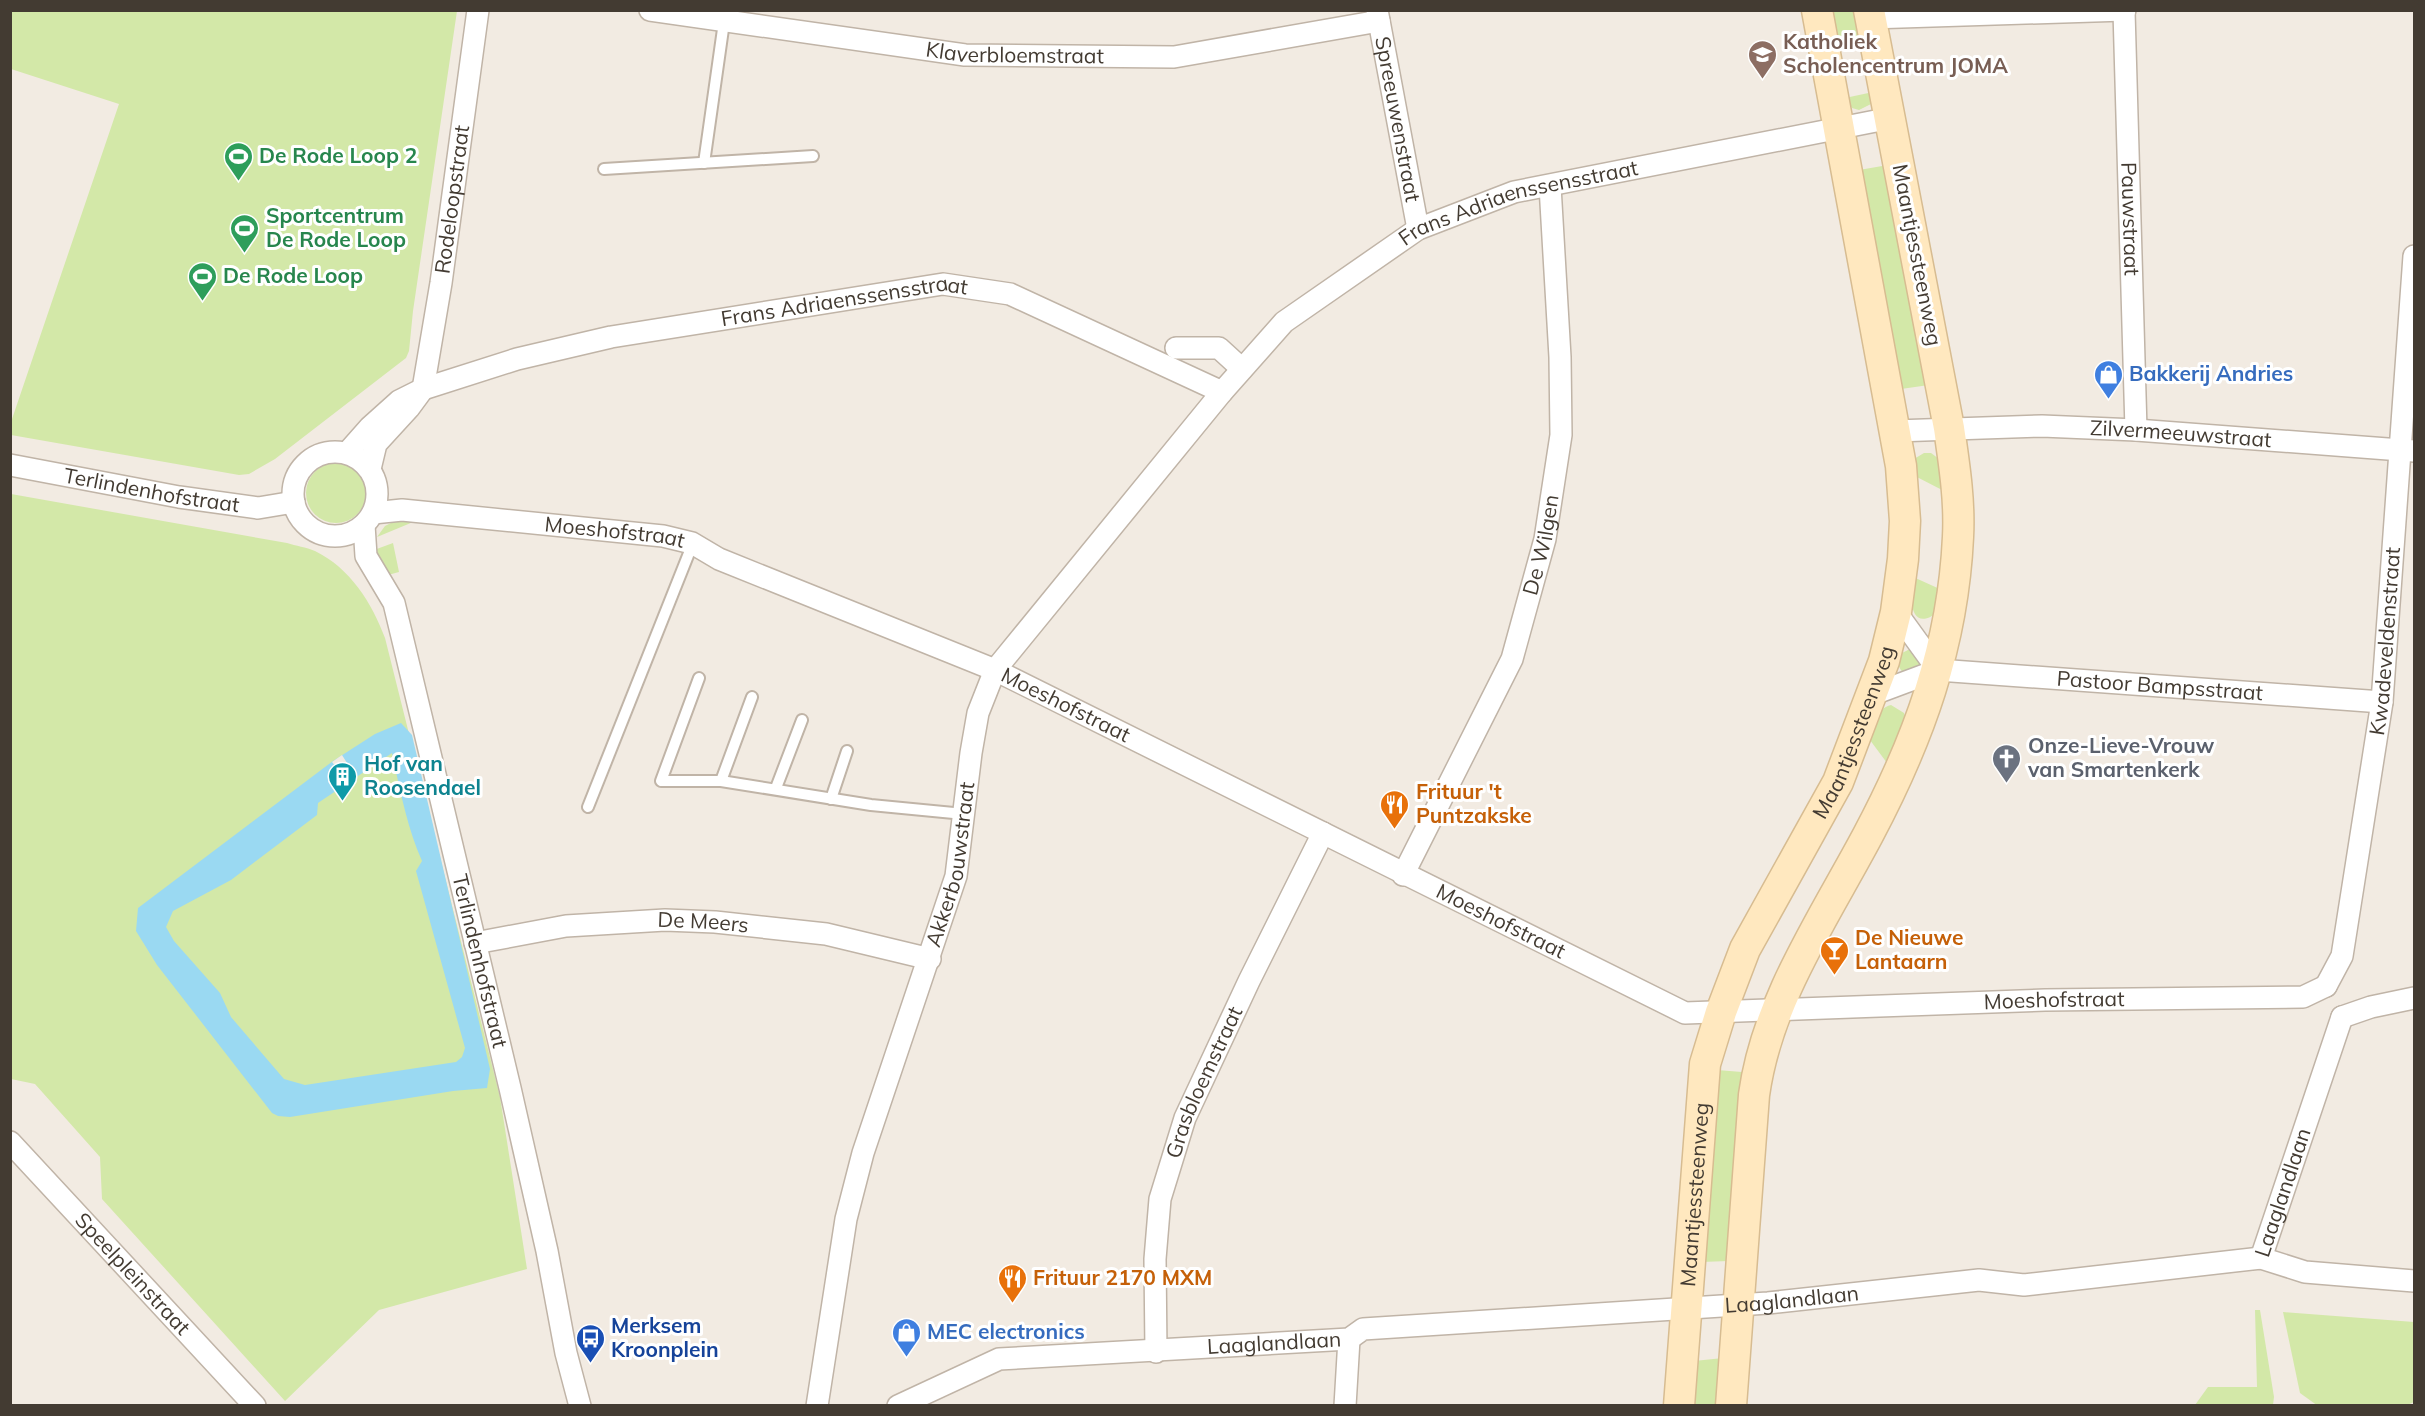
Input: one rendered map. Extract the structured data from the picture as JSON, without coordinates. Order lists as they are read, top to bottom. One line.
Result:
{"streets":{"street":["Klaverbloemstraat","Spreeuwenstraat","Rodeloopstraat","Frans Adriaenssensstraat","Pauwstraat","Maantjessteenweg","Zilvermeeuwstraat","Terlindenhofstraat","Moeshofstraat","De Wilgen","Kwadeveldenstraat","Pastoor Bampsstraat","Akkerbouwstraat","De Meers","Grasbloemstraat","Laaglandlaan","Speelpleinstraat"]},"crossings":[["Klaverbloemstraat","Spreeuwenstraat"],["Spreeuwenstraat","Frans Adriaenssensstraat"],["Rodeloopstraat","Frans Adriaenssensstraat"],["Frans Adriaenssensstraat","Maantjessteenweg"],["Frans Adriaenssensstraat","Terlindenhofstraat"],["Frans Adriaenssensstraat","Moeshofstraat"],["Frans Adriaenssensstraat","De Wilgen"],["Frans Adriaenssensstraat","Akkerbouwstraat"],["Pauwstraat","Zilvermeeuwstraat"],["Maantjessteenweg","Zilvermeeuwstraat"],["Maantjessteenweg","Moeshofstraat"],["Maantjessteenweg","Pastoor Bampsstraat"],["Maantjessteenweg","Laaglandlaan"],["Zilvermeeuwstraat","Kwadeveldenstraat"],["Terlindenhofstraat","Moeshofstraat"],["Terlindenhofstraat","De Meers"],["Moeshofstraat","De Wilgen"],["Moeshofstraat","Kwadeveldenstraat"],["Moeshofstraat","Akkerbouwstraat"],["Moeshofstraat","Grasbloemstraat"],["Kwadeveldenstraat","Pastoor Bampsstraat"],["Akkerbouwstraat","De Meers"],["Grasbloemstraat","Laaglandlaan"]],"places":{"school or university":["Katholiek Scholencentrum JOMA"],"sports":["De Rode Loop 2","Sportcentrum De Rode Loop","De Rode Loop"],"shop":["Bakkerij Andries","MEC electronics"],"church":["Onze-Lieve-Vrouw van Smartenkerk"],"building":["Hof van Roosendael"],"restaurant":["Frituur 't Puntzakske","Frituur 2170 MXM"],"bar":["De Nieuwe Lantaarn"],"bus stop":["Merksem Kroonplein"]}}
